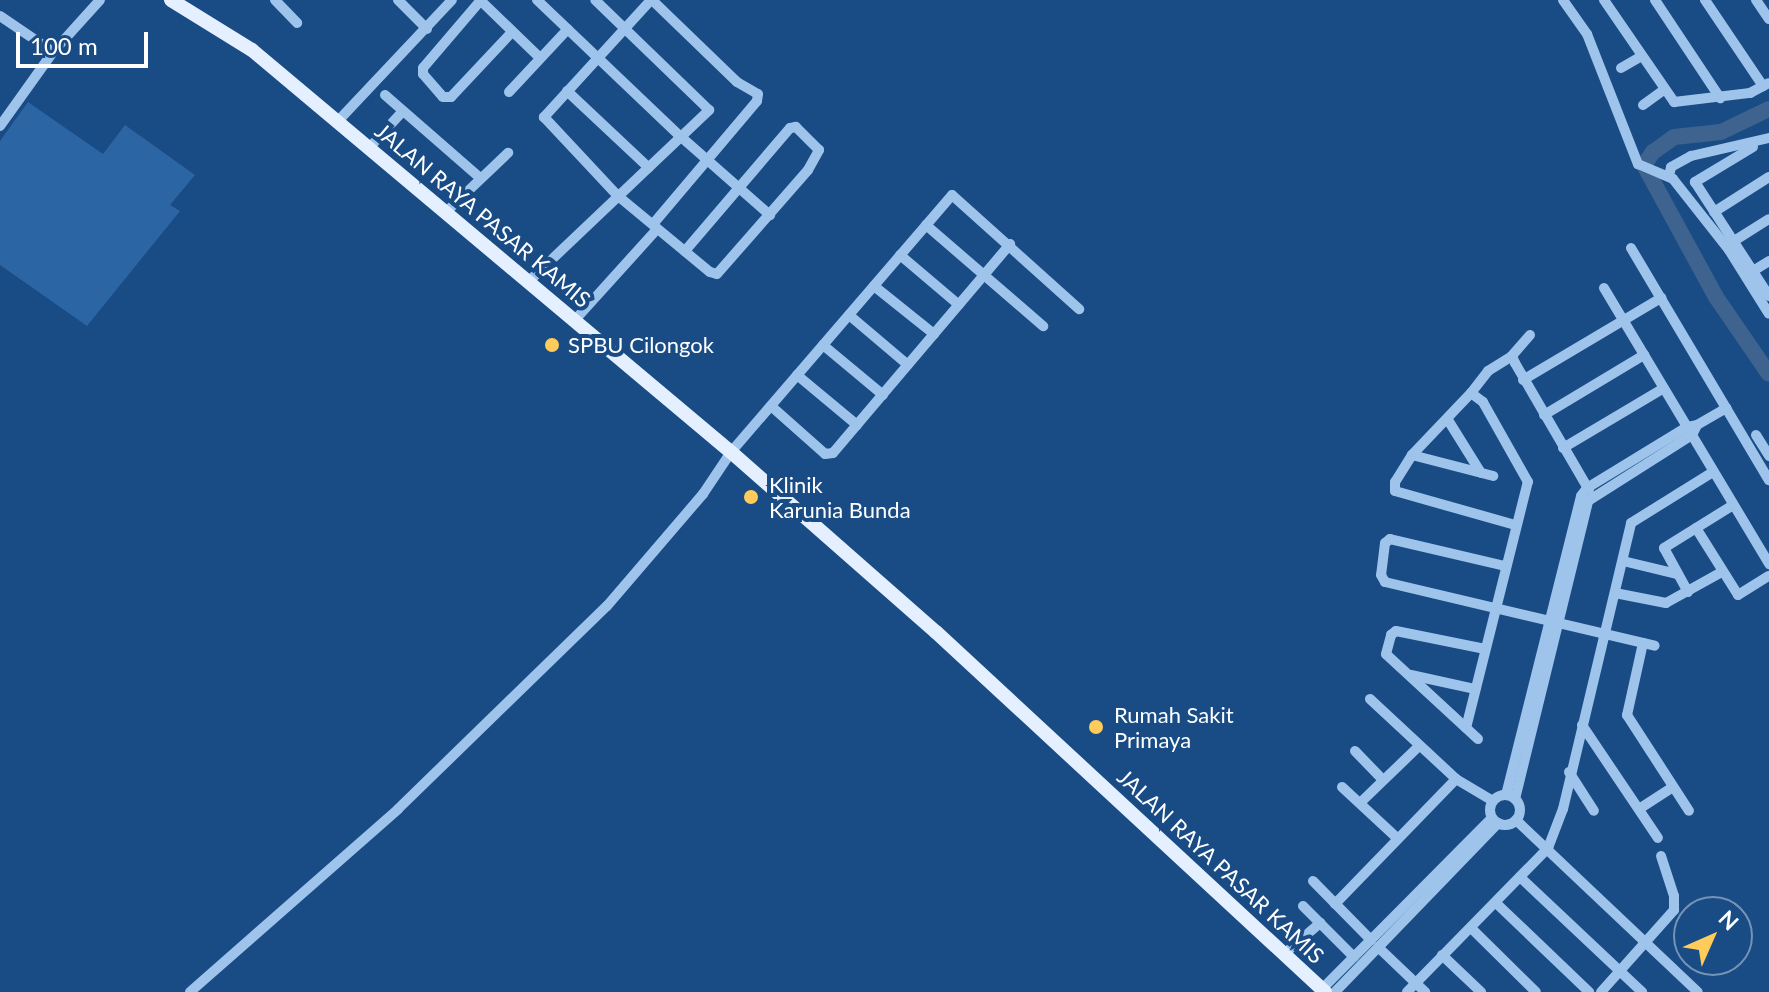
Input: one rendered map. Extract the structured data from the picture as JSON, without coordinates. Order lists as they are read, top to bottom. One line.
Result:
{"streets":{"main road":["JALAN RAYA PASAR KAMIS"]},"places":["SPBU Cilongok","Klinik Karunia Bunda","Rumah Sakit Primaya"],"scale_bar":"100 m","north":"top right"}
